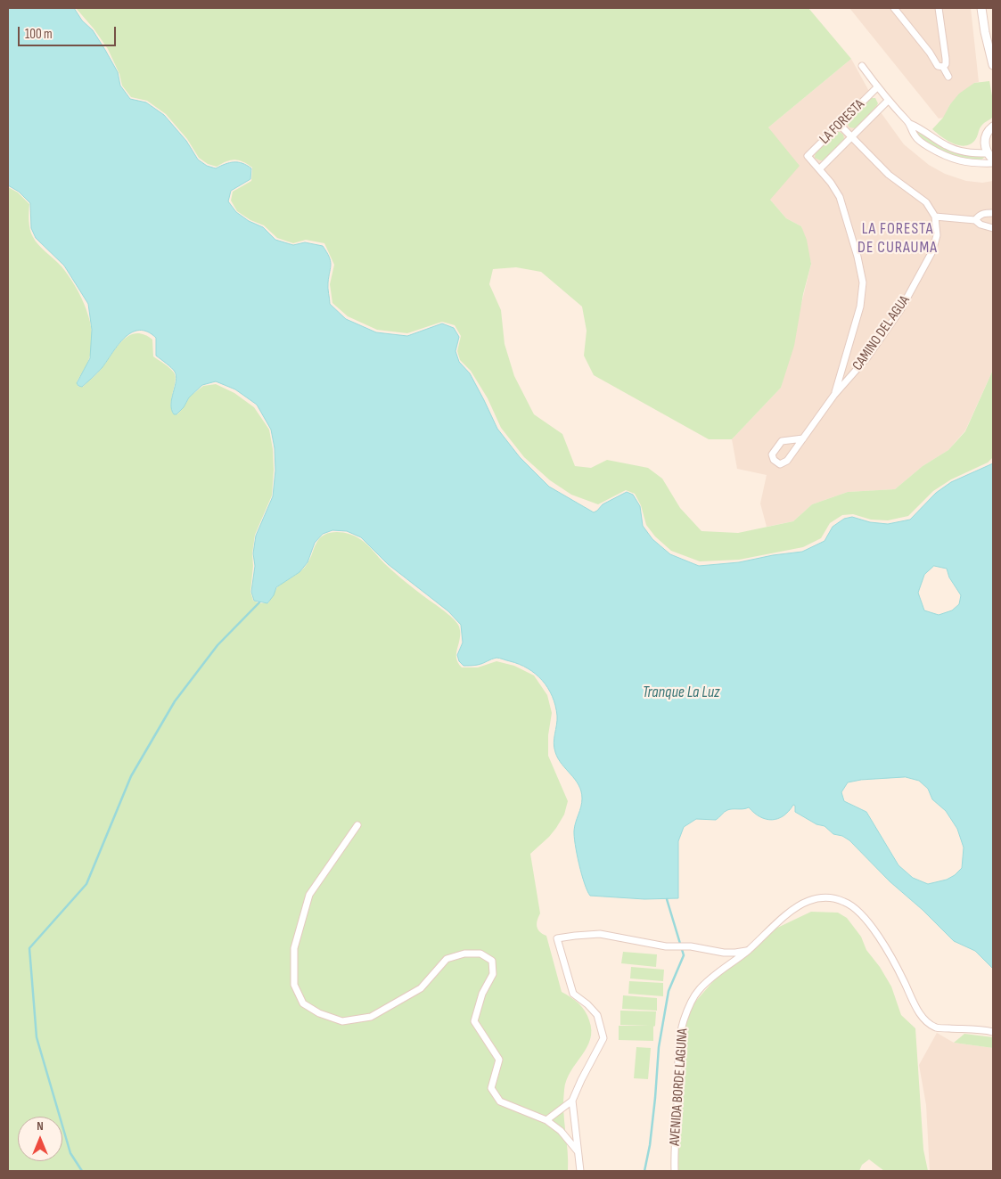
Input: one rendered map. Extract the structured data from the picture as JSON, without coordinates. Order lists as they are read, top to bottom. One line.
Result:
{"streets":{"street":["LA FORESTA","CAMINO DEL AGUA","AVENIDA BORDE LAGUNA"]},"districts":["LA FORESTA DE CURAUMA"],"water":["Tranque La Luz"],"scale_bar":"100 m","north":"top"}
